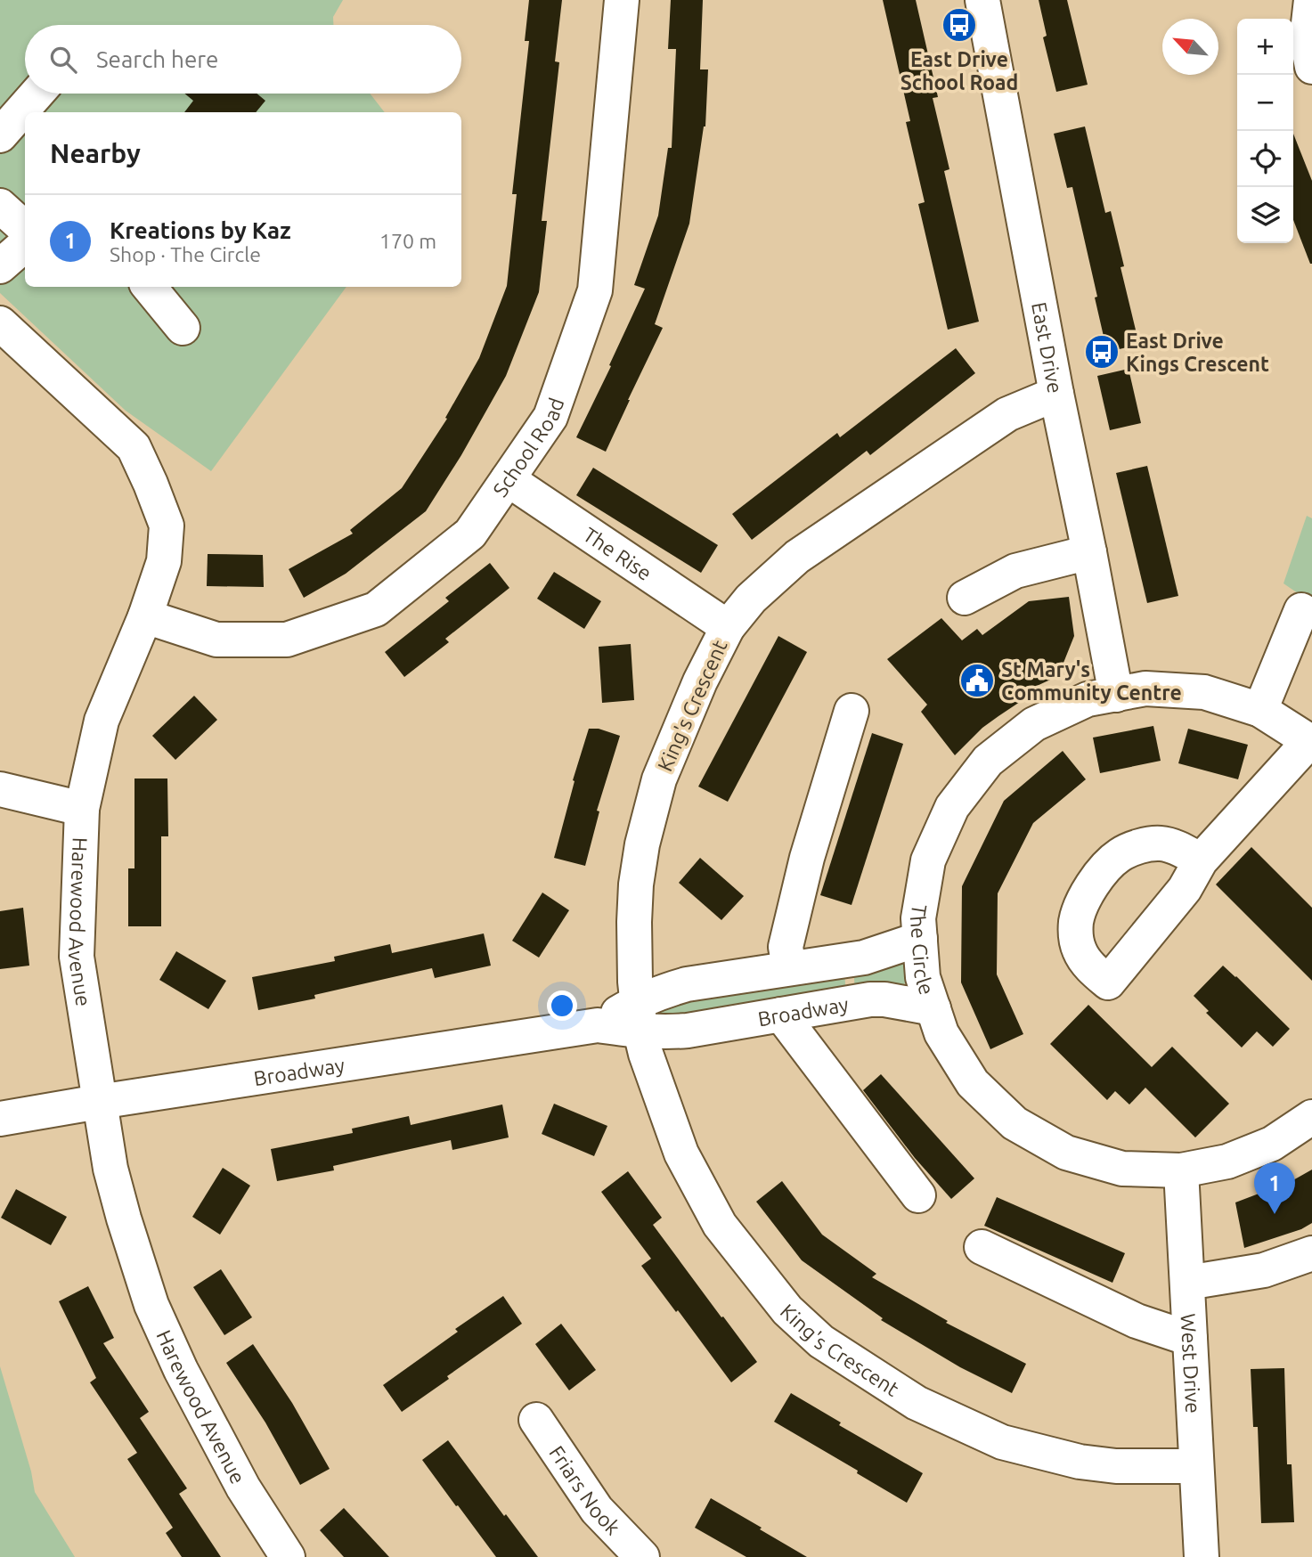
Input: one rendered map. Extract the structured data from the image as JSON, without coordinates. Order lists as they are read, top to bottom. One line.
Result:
{"streets":{"street":["East Drive","School Road","The Rise","King's Crescent","Harewood Avenue","The Circle","Broadway","West Drive","Friars Nook"]},"crossings":[["East Drive","King's Crescent"],["East Drive","The Circle"],["School Road","The Rise"],["School Road","Harewood Avenue"],["The Rise","King's Crescent"],["King's Crescent","Broadway"],["King's Crescent","West Drive"],["Harewood Avenue","Broadway"],["The Circle","Broadway"],["The Circle","West Drive"]],"places":{"bus stop":["East Drive School Road","East Drive Kings Crescent"],"public building":["St Mary's Community Centre"]},"north":"top left","page":{"map_buttons":["+","−"],"search":"Search here","heading":"Nearby","list":[{"mark":"1","name":"Kreations by Kaz","note":"Shop · The Circle","value":"170 m"}],"pins":"1"}}
